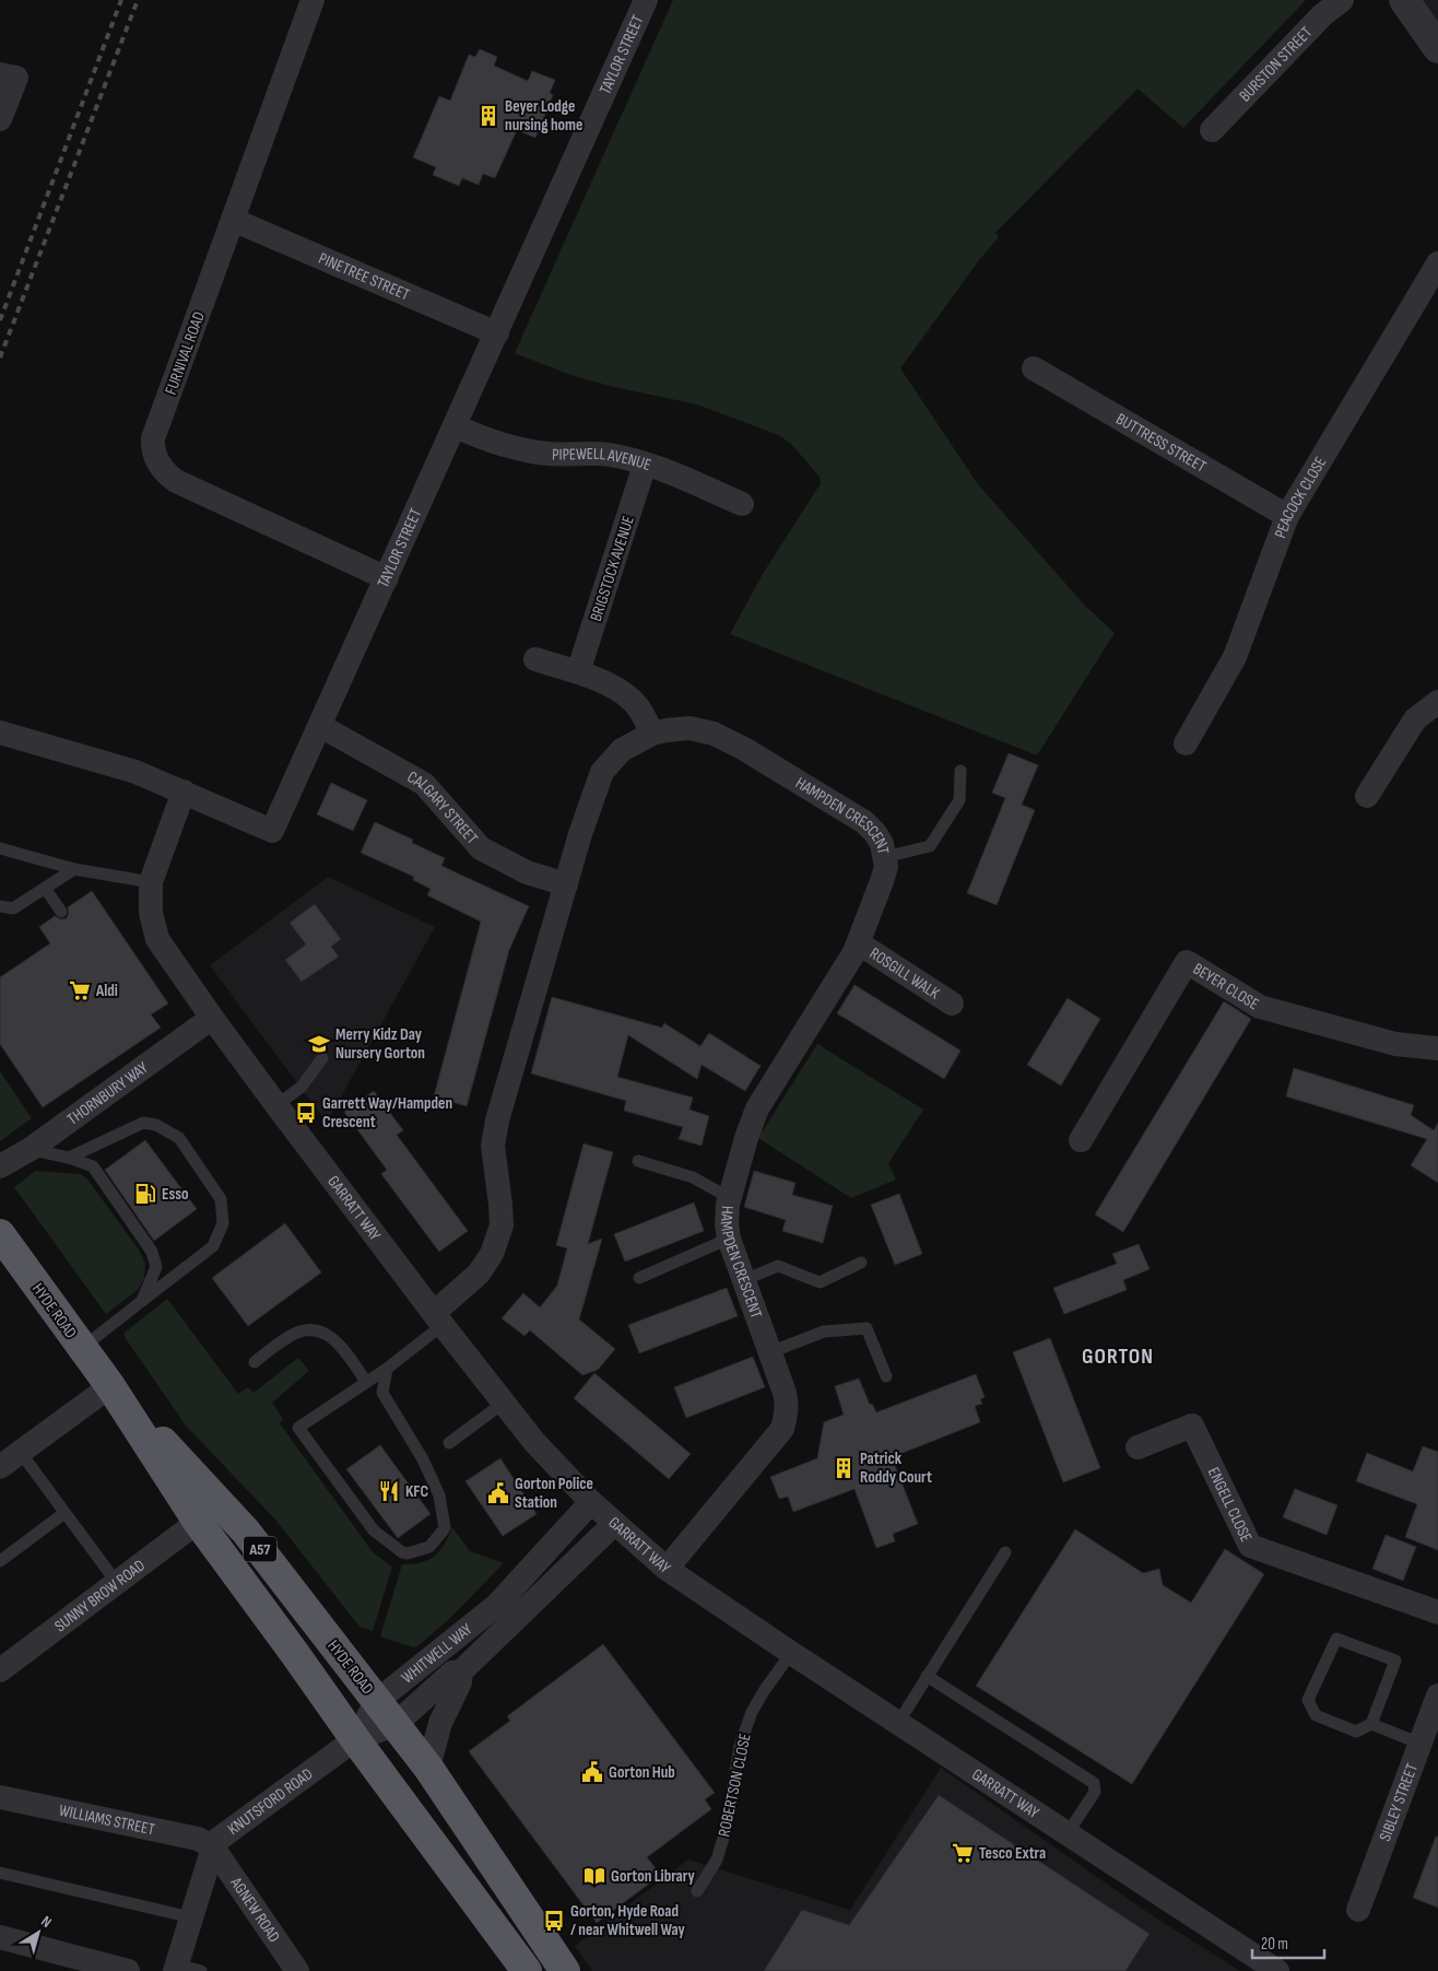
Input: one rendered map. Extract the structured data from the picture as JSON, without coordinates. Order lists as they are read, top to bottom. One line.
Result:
{"streets":{"highway":["HYDE ROAD","A57"],"street":["TAYLOR STREET","BURSTON STREET","PINETREE STREET","FURNIVAL ROAD","BUTTRESS STREET","PIPEWELL AVENUE","PEACOCK CLOSE","BRIGSTOCK AVENUE","CALGARY STREET","HAMPDEN CRESCENT","ROSGILL WALK","BEYER CLOSE","THORNBURY WAY","GARRATT WAY","ENGELL CLOSE","SUNNY BROW ROAD","WHITWELL WAY","KNUTSFORD ROAD","SIBLEY STREET","WILLIAMS STREET","AGNEW ROAD"],"lane":["ROBERTSON CLOSE"]},"crossings":[["TAYLOR STREET","PINETREE STREET"],["TAYLOR STREET","FURNIVAL ROAD"],["TAYLOR STREET","PIPEWELL AVENUE"],["TAYLOR STREET","CALGARY STREET"],["TAYLOR STREET","GARRATT WAY"],["PINETREE STREET","FURNIVAL ROAD"],["BUTTRESS STREET","PEACOCK CLOSE"],["PIPEWELL AVENUE","BRIGSTOCK AVENUE"],["CALGARY STREET","HAMPDEN CRESCENT"],["HAMPDEN CRESCENT","ROSGILL WALK"],["HAMPDEN CRESCENT","GARRATT WAY"],["THORNBURY WAY","GARRATT WAY"],["GARRATT WAY","WHITWELL WAY"],["GARRATT WAY","ROBERTSON CLOSE"],["HYDE ROAD","SUNNY BROW ROAD"],["HYDE ROAD","WHITWELL WAY"],["HYDE ROAD","KNUTSFORD ROAD"],["WHITWELL WAY","KNUTSFORD ROAD"],["KNUTSFORD ROAD","WILLIAMS STREET"],["KNUTSFORD ROAD","AGNEW ROAD"],["WILLIAMS STREET","AGNEW ROAD"]],"districts":["GORTON"],"places":{"building":["Beyer Lodge nursing home","Patrick Roddy Court"],"supermarket":["Aldi","Tesco Extra"],"school or university":["Merry Kidz Day Nursery Gorton"],"bus stop":["Garrett Way/Hampden Crescent","Gorton, Hyde Road / near Whitwell Way"],"fuel station":["Esso"],"restaurant":["KFC"],"public building":["Gorton Police Station","Gorton Hub"],"library":["Gorton Library"]},"scale_bar":"20 m","north":"top right"}
